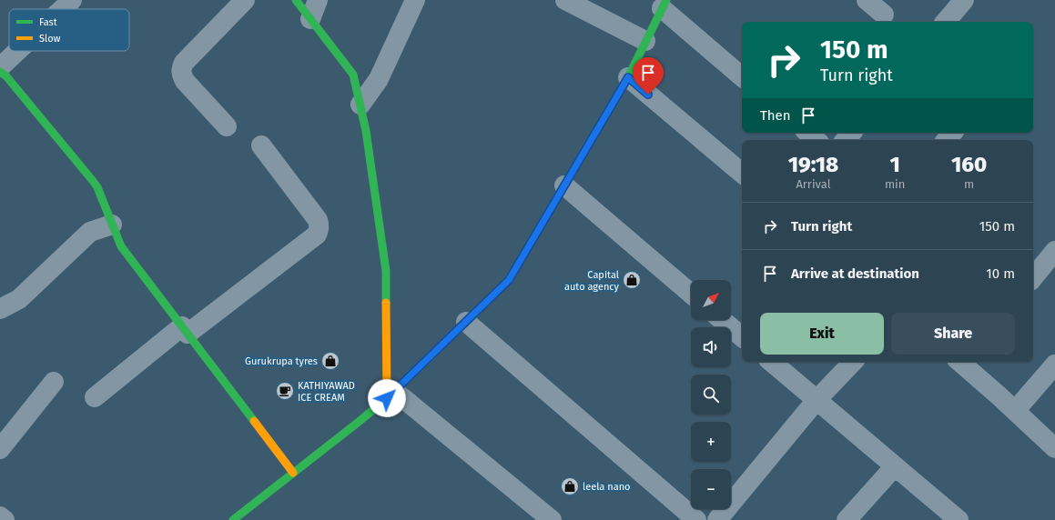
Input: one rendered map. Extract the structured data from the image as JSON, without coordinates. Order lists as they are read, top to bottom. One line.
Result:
{"places":{"shop":["Capital auto agency","Gurukrupa tyres","leela nano"],"cafe":["KATHIYAWAD ICE CREAM"]},"legend":["Fast","Slow"],"north":"top right","page":{"turn":["150 m","Turn right"],"then":"Then","eta":["19:18","Arrival","1","min","160","m"],"list":[{"name":"Turn right","value":"150 m"},{"name":"Arrive at destination","value":"10 m"}],"map_buttons":["+","−"],"buttons":["Exit","Share"]}}
